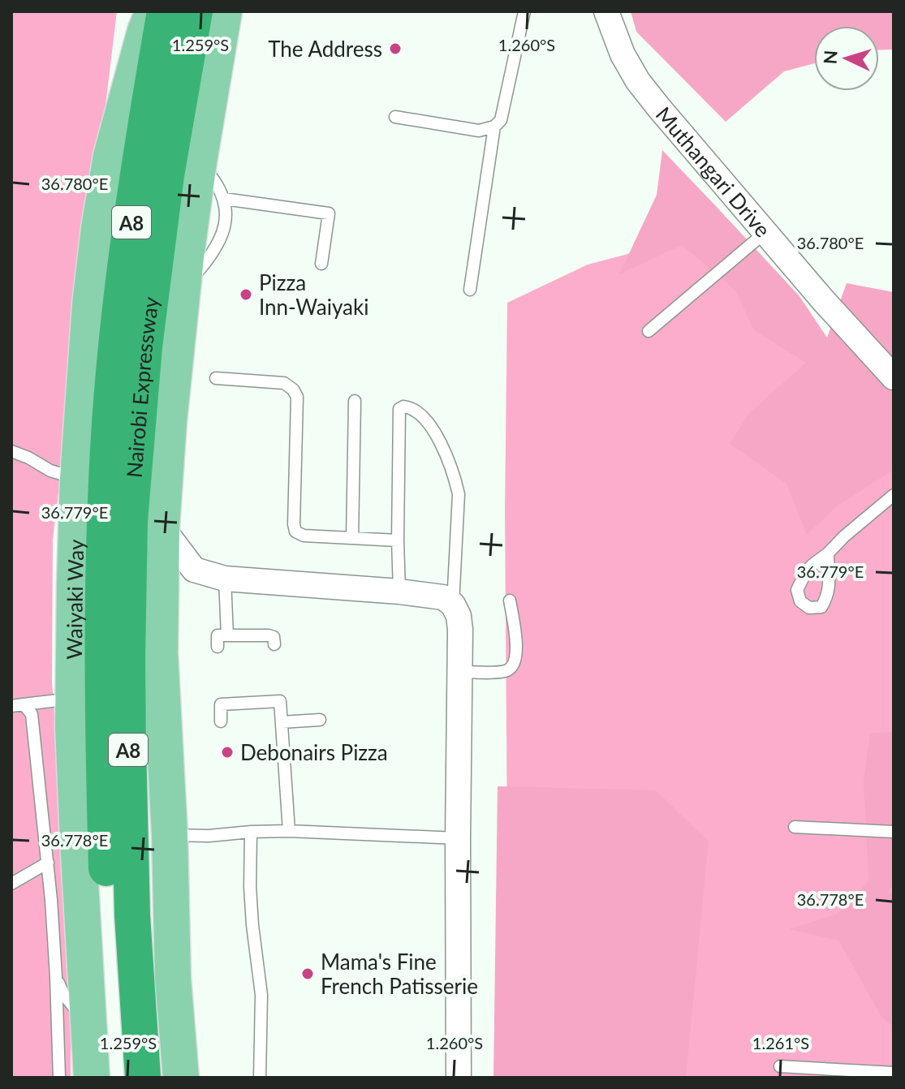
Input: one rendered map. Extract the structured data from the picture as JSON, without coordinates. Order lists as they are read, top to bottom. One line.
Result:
{"streets":{"highway":["A8","Nairobi Expressway"],"main road":["Waiyaki Way"],"street":["Muthangari Drive"]},"places":["The Address","Pizza Inn-Waiyaki","Debonairs Pizza","Mama's Fine French Patisserie"],"north":"left","coordinates":["1.259°S","1.260°S","36.780°E","36.779°E","36.778°E","1.261°S"]}
